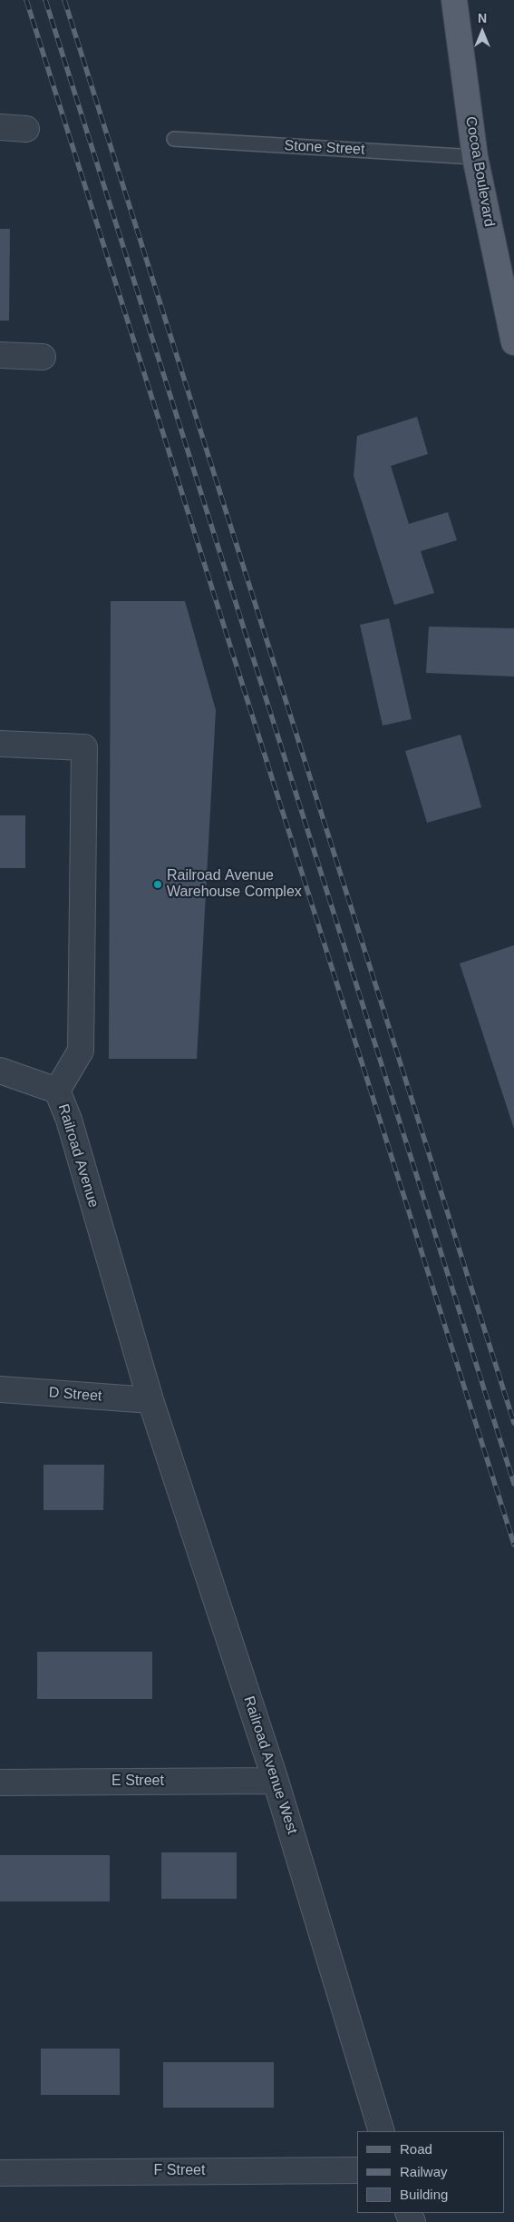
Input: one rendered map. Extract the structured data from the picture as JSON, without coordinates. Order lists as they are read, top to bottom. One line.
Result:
{"streets":{"main road":["Cocoa Boulevard"],"street":["Railroad Avenue","D Street","Railroad Avenue West","E Street","F Street"],"lane":["Stone Street"]},"crossings":[["Stone Street","Cocoa Boulevard"],["Railroad Avenue","D Street"],["Railroad Avenue","Railroad Avenue West"],["D Street","Railroad Avenue West"],["Railroad Avenue West","E Street"]],"places":["Railroad Avenue Warehouse Complex"],"legend":["Road","Railway","Building"],"north":"top"}
